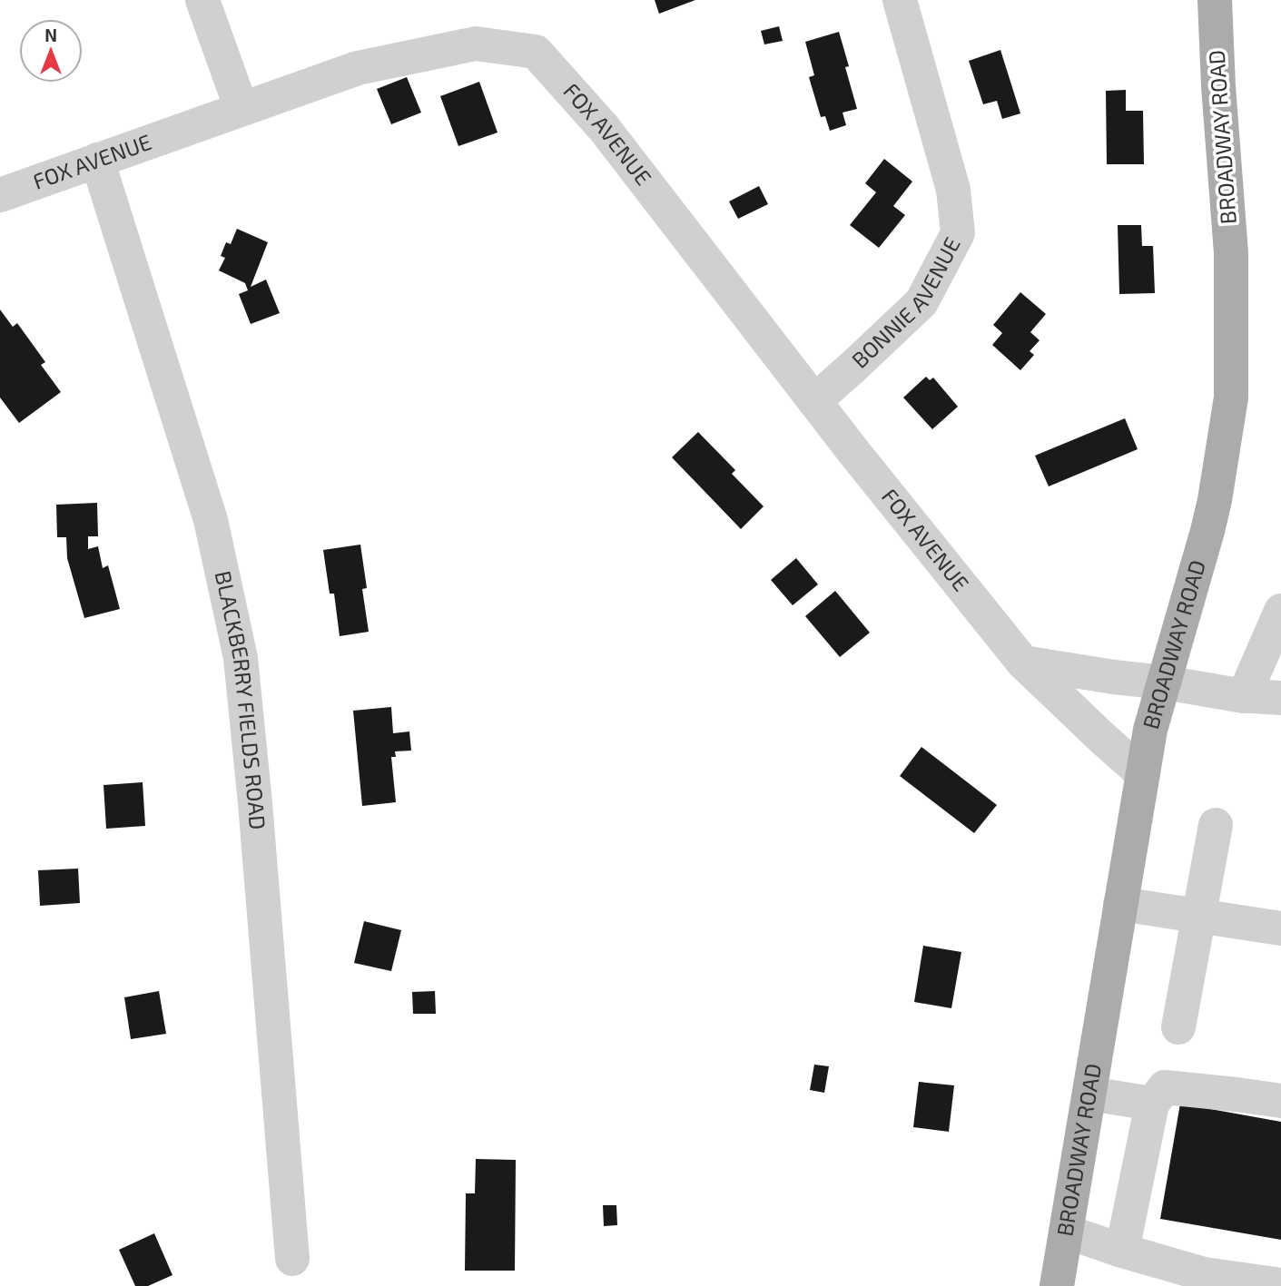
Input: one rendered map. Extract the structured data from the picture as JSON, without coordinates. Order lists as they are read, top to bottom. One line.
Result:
{"streets":{"main road":["BROADWAY ROAD"],"street":["FOX AVENUE","BONNIE AVENUE","BLACKBERRY FIELDS ROAD"]},"crossings":[["FOX AVENUE","BROADWAY ROAD"],["FOX AVENUE","BONNIE AVENUE"],["FOX AVENUE","BLACKBERRY FIELDS ROAD"]],"north":"top"}
